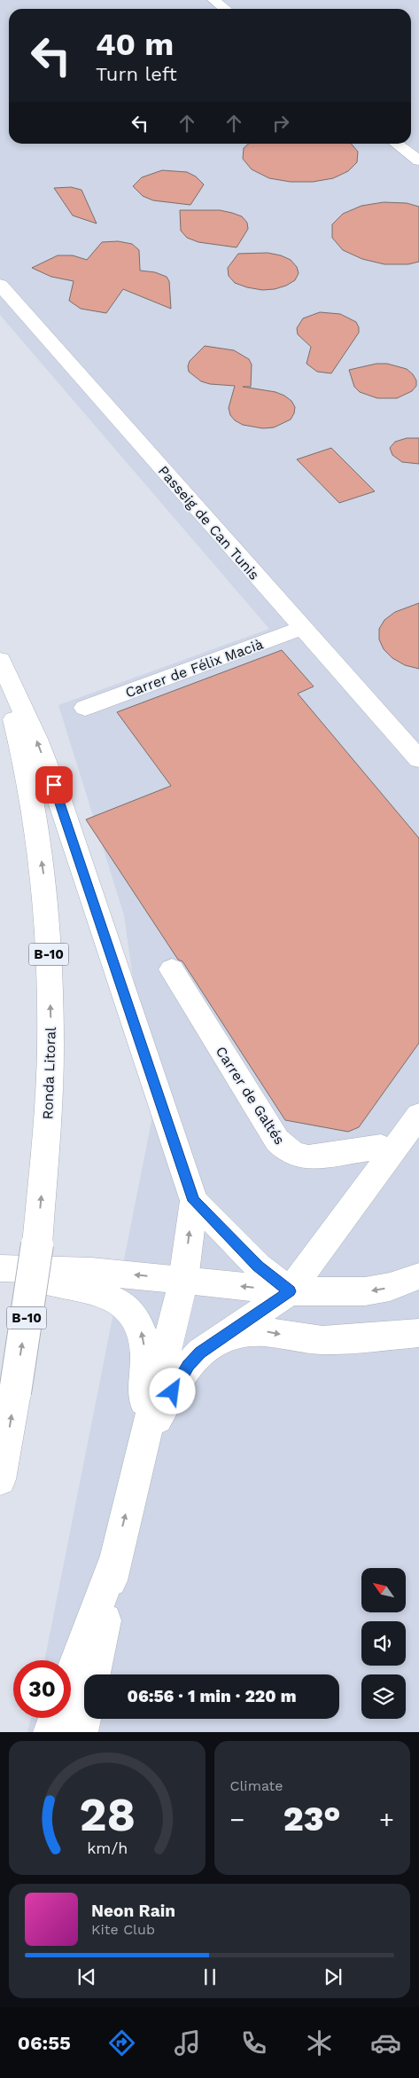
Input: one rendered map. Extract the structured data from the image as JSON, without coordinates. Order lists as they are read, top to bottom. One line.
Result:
{"streets":{"main road":["Passeig de Can Tunis","Carrer de Félix Macià","B-10","Ronda Litoral","Carrer de Galtés"]},"crossings":[["Passeig de Can Tunis","Carrer de Félix Macià"]],"north":"top left","page":{"turn":["40 m","Turn left"],"limit":"30","trip":"06:56 · 1 min · 220 m","tile":"Climate","heat":["−","23°","+"],"song":["Neon Rain","Kite Club"],"tabs":"06:55","gauge":["28","km/h"]}}
